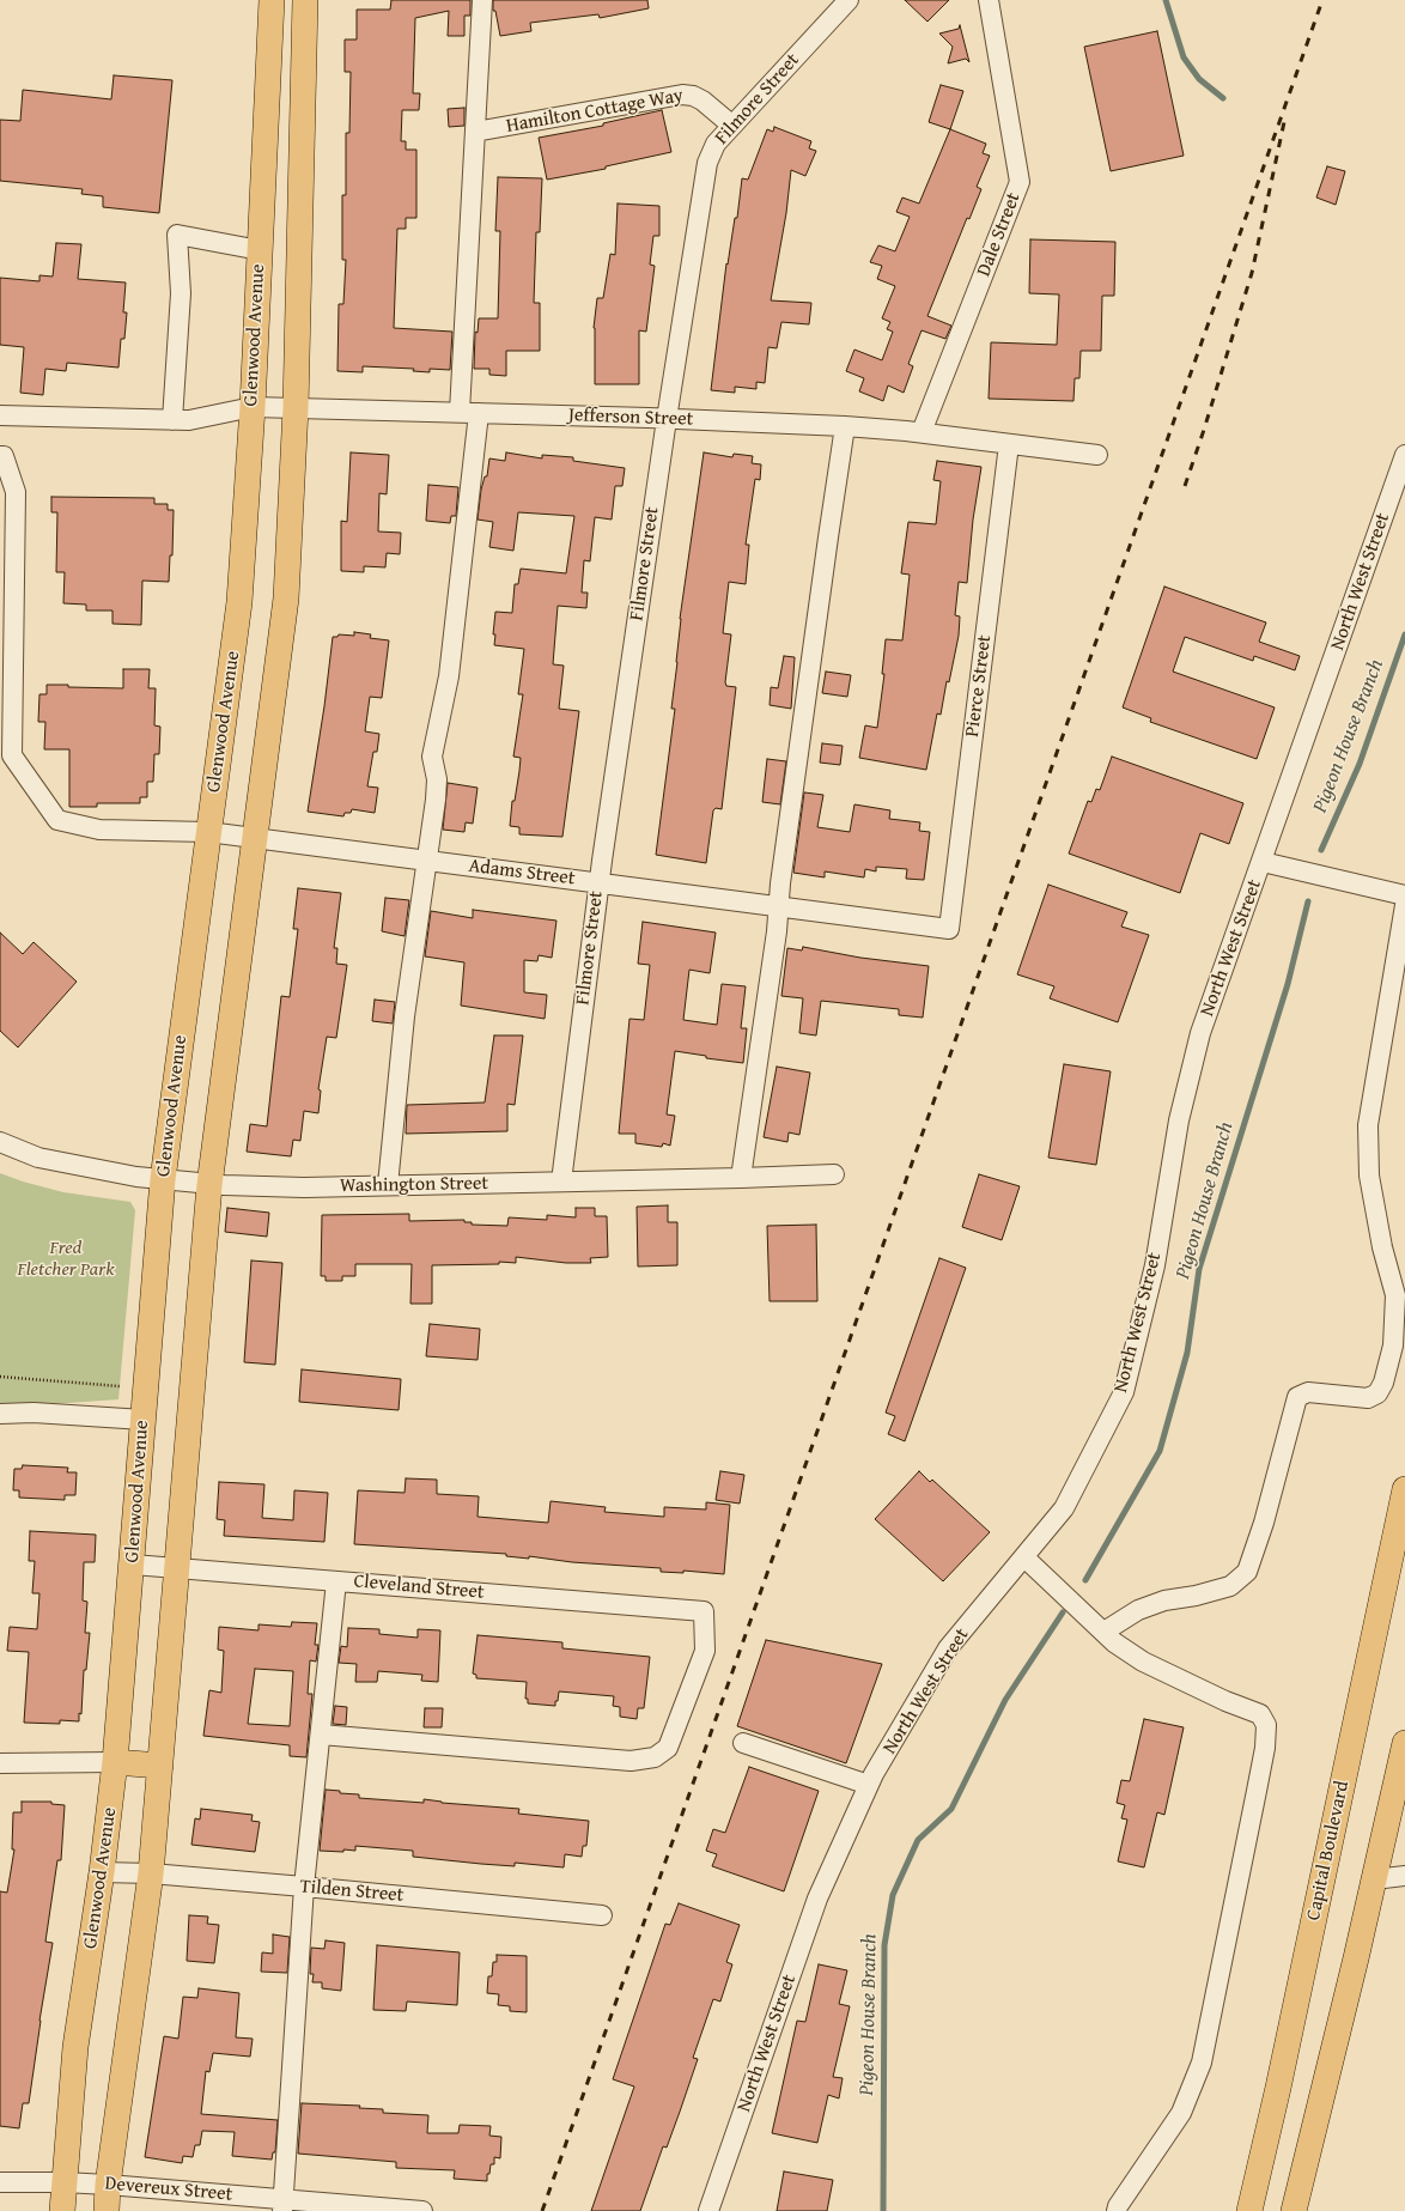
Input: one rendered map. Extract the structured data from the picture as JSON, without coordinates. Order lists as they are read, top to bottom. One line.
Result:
{"streets":{"main road":["Glenwood Avenue","Capital Boulevard"],"street":["Filmore Street","Hamilton Cottage Way","Dale Street","Jefferson Street","North West Street","Pierce Street","Adams Street","Washington Street","Cleveland Street","Tilden Street","Devereux Street"]},"crossings":[["Filmore Street","Hamilton Cottage Way"],["Filmore Street","Jefferson Street"],["Filmore Street","Adams Street"],["Filmore Street","Washington Street"],["Dale Street","Jefferson Street"],["Glenwood Avenue","Jefferson Street"],["Glenwood Avenue","Adams Street"],["Glenwood Avenue","Washington Street"],["Glenwood Avenue","Cleveland Street"],["Glenwood Avenue","Tilden Street"],["Glenwood Avenue","Devereux Street"],["Jefferson Street","Pierce Street"],["Pierce Street","Adams Street"]],"water":["Pigeon House Branch"],"parks":["Fred Fletcher Park"]}
